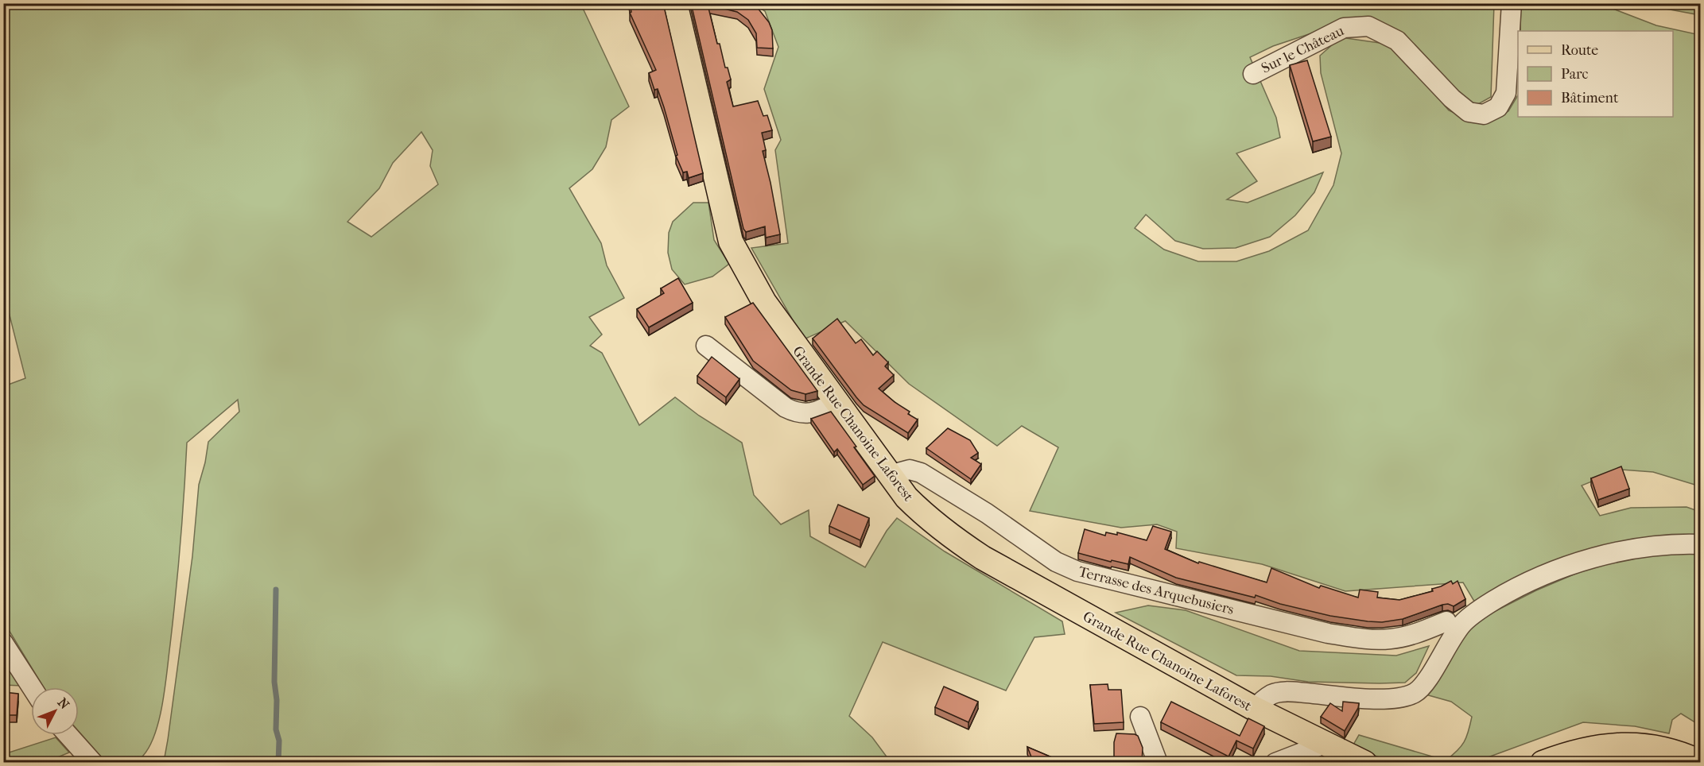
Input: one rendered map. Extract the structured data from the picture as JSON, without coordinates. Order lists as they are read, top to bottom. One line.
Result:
{"streets":{"main road":["Grande Rue Chanoine Laforest"],"street":["Sur le Château","Terrasse des Arquebusiers"]},"crossings":[["Grande Rue Chanoine Laforest","Terrasse des Arquebusiers"]],"legend":["Route","Parc","Bâtiment"],"north":"top right"}
